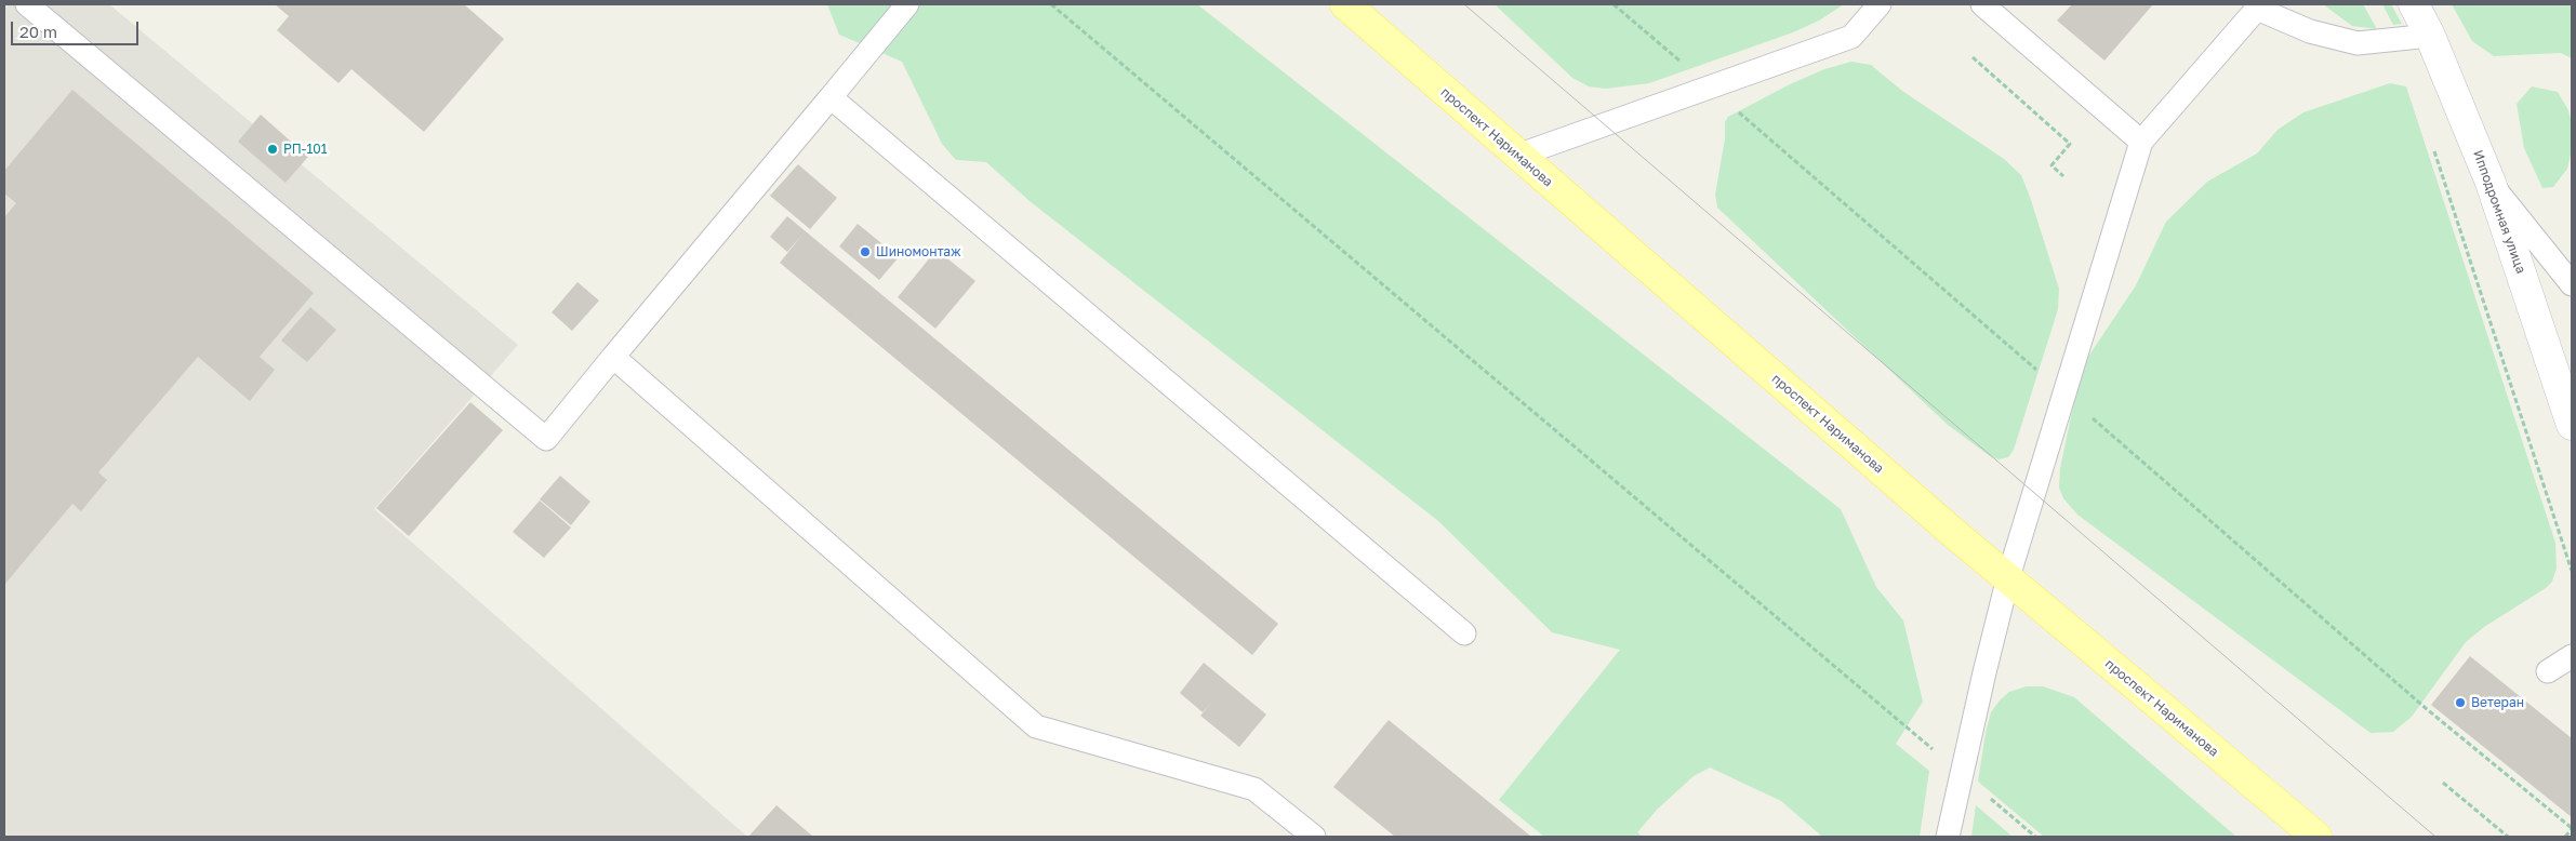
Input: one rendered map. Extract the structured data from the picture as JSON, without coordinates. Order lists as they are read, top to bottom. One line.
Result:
{"streets":{"main road":["проспект Нариманова"],"street":["Ипподромная улица"]},"places":["РП-101","Шиномонтаж","Ветеран"],"scale_bar":"20 m"}
